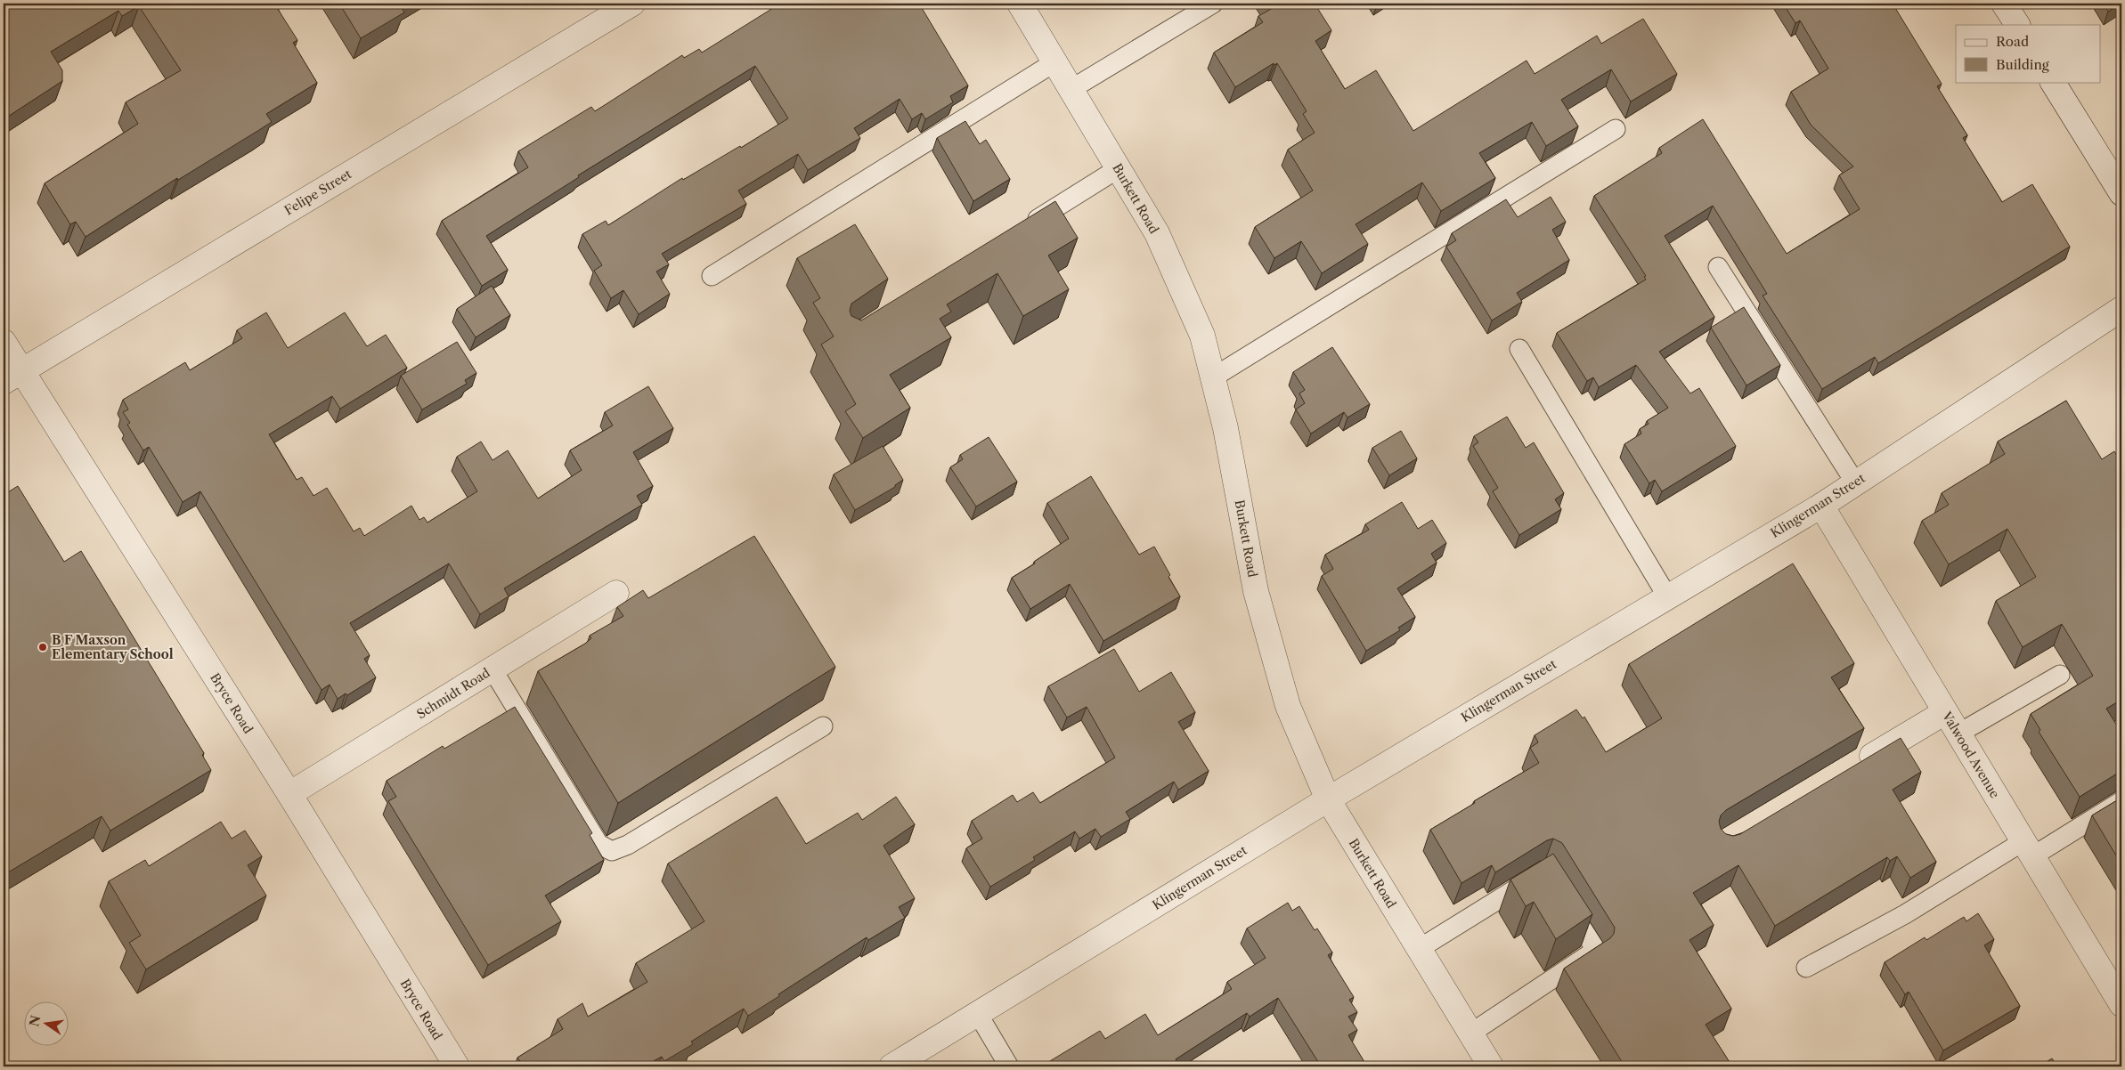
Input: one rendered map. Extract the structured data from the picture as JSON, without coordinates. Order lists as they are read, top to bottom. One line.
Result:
{"streets":{"street":["Felipe Street","Burkett Road","Klingerman Street","Schmidt Road","Bryce Road","Valwood Avenue"]},"crossings":[["Felipe Street","Bryce Road"],["Burkett Road","Klingerman Street"],["Klingerman Street","Valwood Avenue"],["Schmidt Road","Bryce Road"]],"places":["B F Maxson Elementary School"],"legend":["Road","Building"],"north":"left"}
